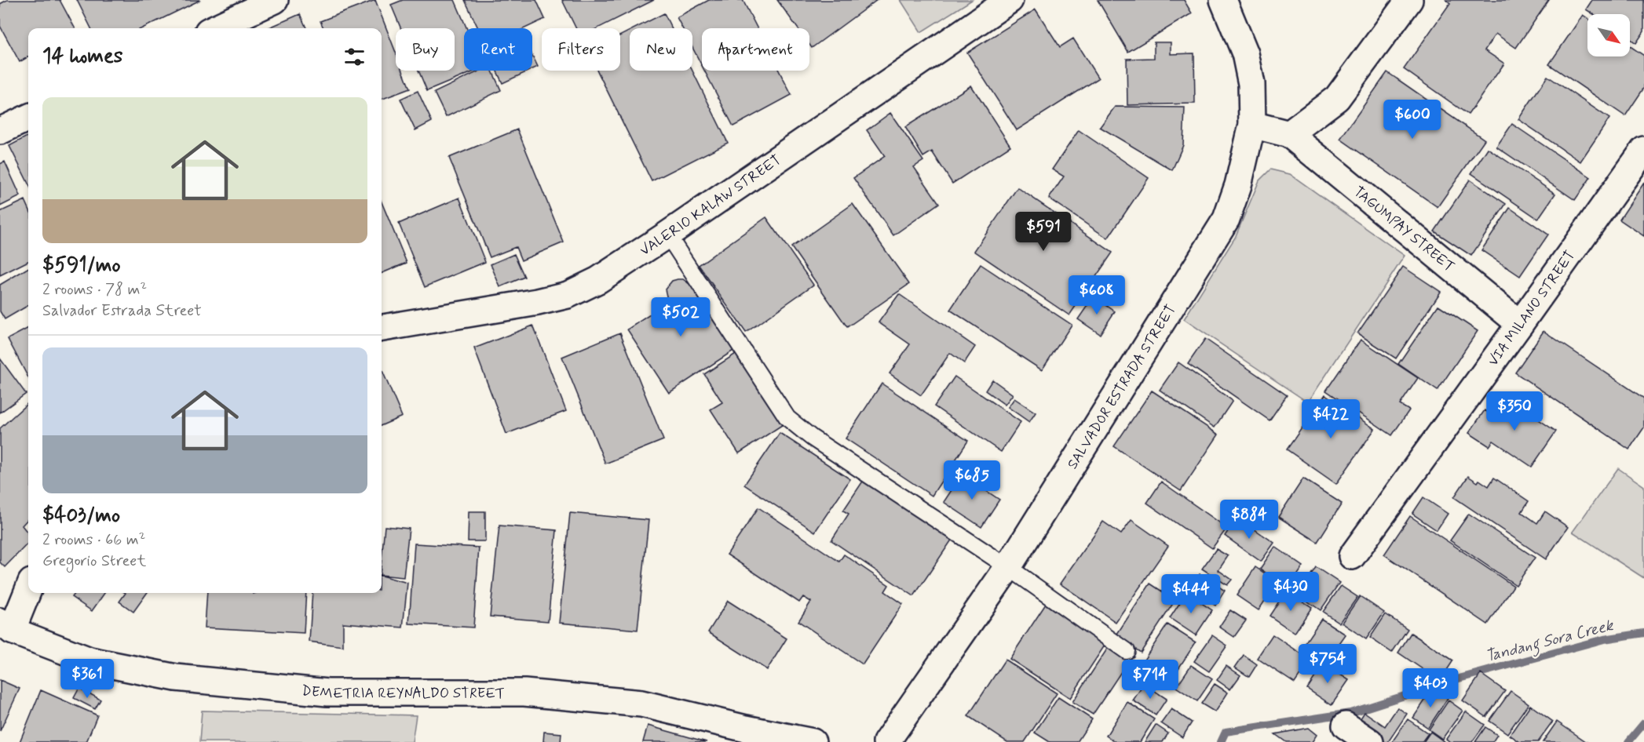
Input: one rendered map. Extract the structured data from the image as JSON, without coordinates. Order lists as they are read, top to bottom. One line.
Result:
{"streets":{"street":["VALERIO KALAW STREET","TAGUMPAY STREET","VIA MILANO STREET","SALVADOR ESTRADA STREET","DEMETRIA REYNALDO STREET"]},"crossings":[["TAGUMPAY STREET","VIA MILANO STREET"]],"water":["Tandang Sora Creek"],"north":"bottom right","page":{"chip":["Buy","Rent","Filters","New","Apartment"],"heading":"14 homes","list":[{"name":"$591/mo","note":"2 rooms · 78 m² · Salvador Estrada Street"},{"name":"$403/mo","note":"2 rooms · 66 m² · Gregorio Street"}],"price":["$600","$591","$608","$502","$350","$422","$685","$884","$430","$444","$754","$361","$714","$403"]}}
